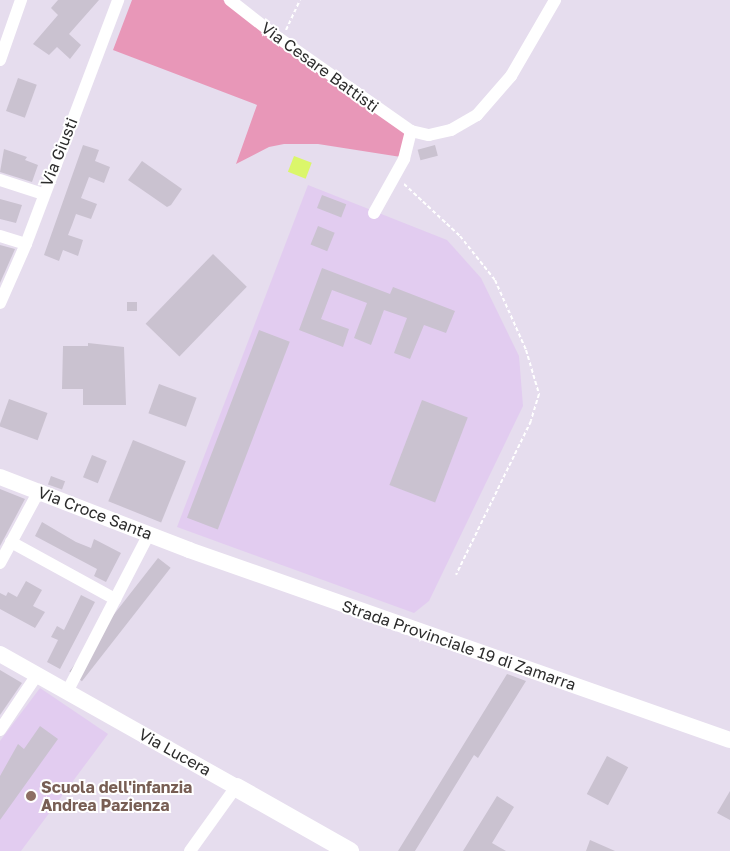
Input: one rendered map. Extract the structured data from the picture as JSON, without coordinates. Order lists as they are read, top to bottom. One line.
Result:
{"streets":{"main road":["Via Lucera"],"street":["Via Cesare Battisti","Via Giusti","Via Croce Santa","Strada Provinciale 19 di Zamarra"]},"crossings":[["Via Croce Santa","Strada Provinciale 19 di Zamarra"]],"places":["Scuola dell'infanzia Andrea Pazienza"]}
